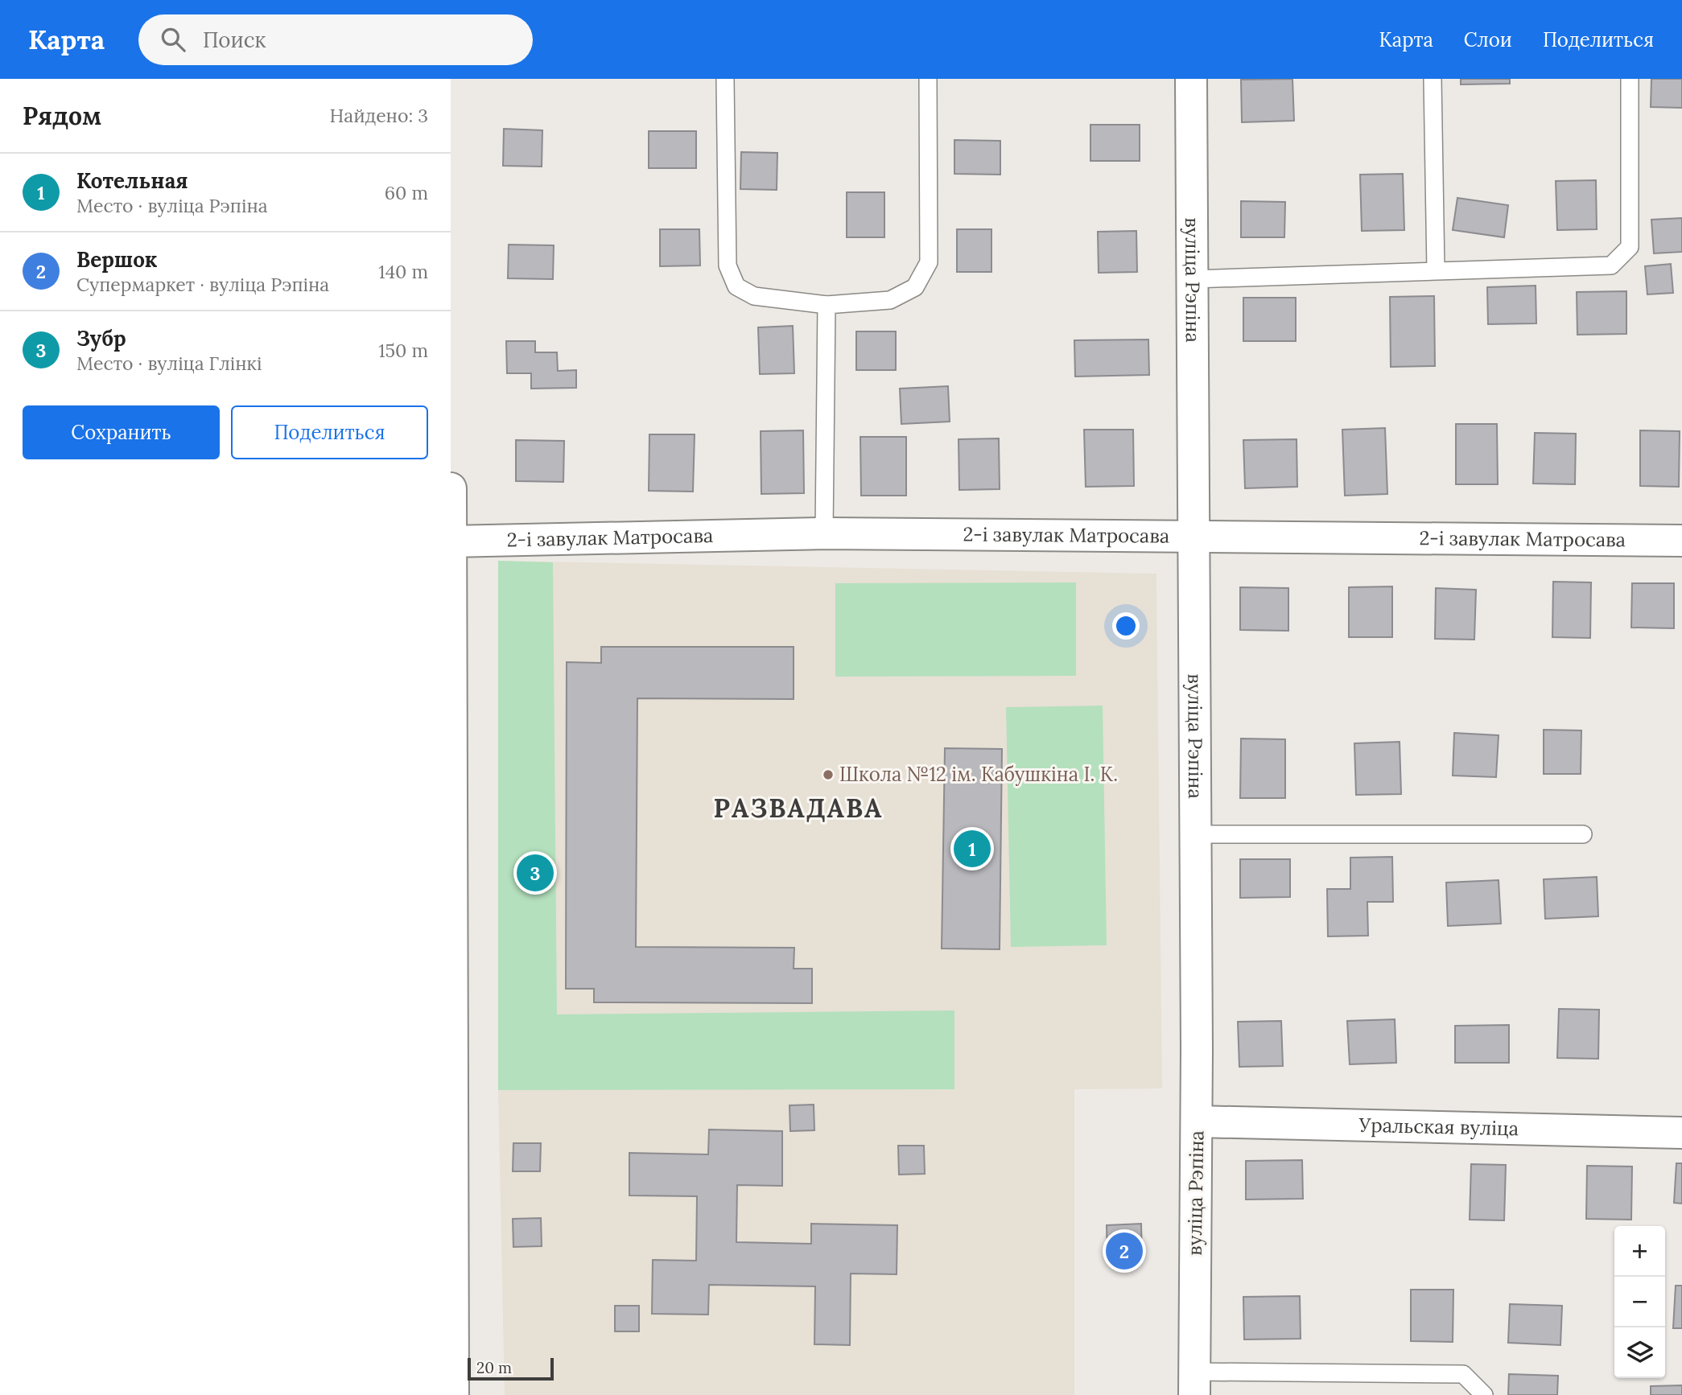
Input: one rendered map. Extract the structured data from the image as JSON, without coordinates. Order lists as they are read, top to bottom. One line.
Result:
{"streets":{"street":["вуліца Рэпіна","2-і завулак Матросава","Уральская вуліца"]},"crossings":[["вуліца Рэпіна","2-і завулак Матросава"],["вуліца Рэпіна","Уральская вуліца"]],"districts":["РАЗВАДАВА"],"places":["Школа №12 ім. Кабушкіна І. К."],"scale_bar":"20 m","page":{"header":"Карта","search":"Поиск","nav":["Карта","Слои","Поделиться"],"heading":["Рядом","Найдено: 3"],"list":[{"mark":"1","name":"Котельная","note":"Место · вуліца Рэпіна","value":"60 m"},{"mark":"2","name":"Вершок","note":"Супермаркет · вуліца Рэпіна","value":"140 m"},{"mark":"3","name":"Зубр","note":"Место · вуліца Глінкі","value":"150 m"}],"buttons":["Сохранить","Поделиться"],"pins":["1","3","2"],"map_buttons":["+","−"],"scale":"20 m"}}
